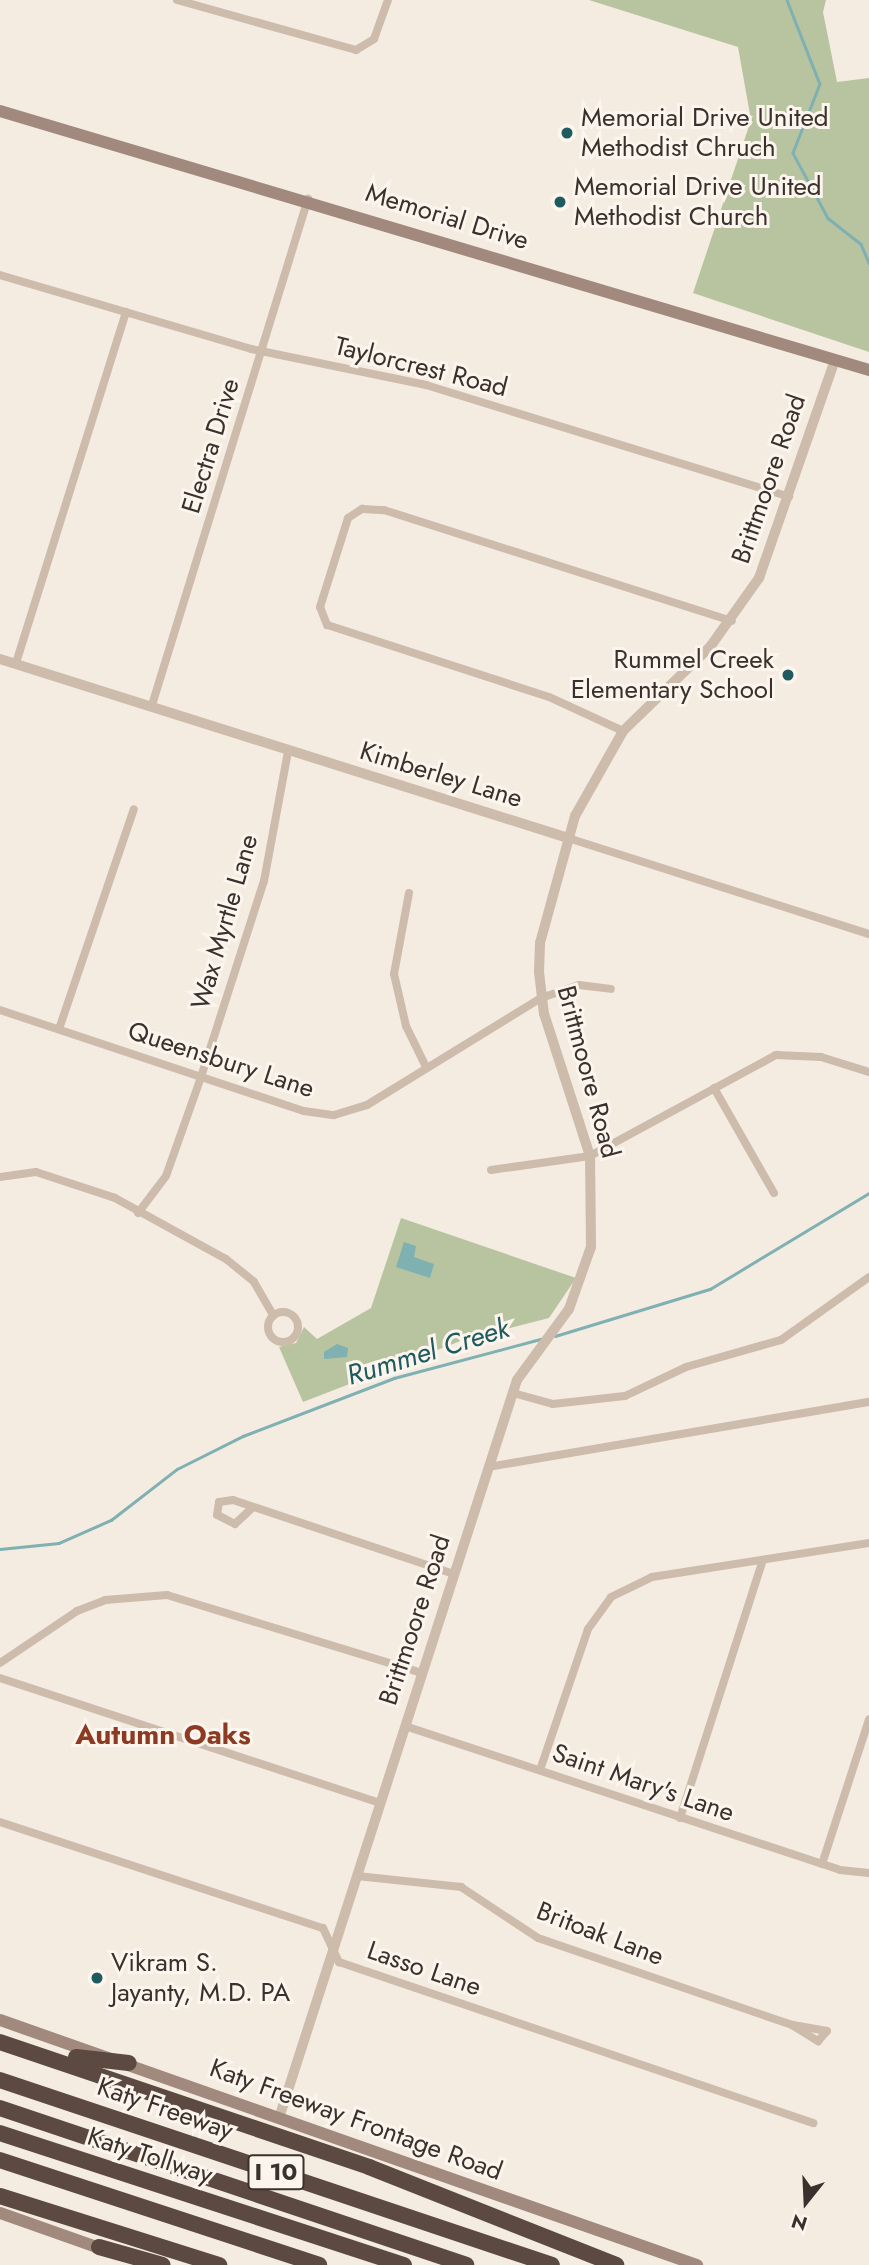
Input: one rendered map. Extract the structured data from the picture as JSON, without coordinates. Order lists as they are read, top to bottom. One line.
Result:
{"streets":{"highway":["Katy Freeway","Katy Tollway","I 10"],"main road":["Memorial Drive","Katy Freeway Frontage Road"],"street":["Taylorcrest Road","Electra Drive","Brittmoore Road","Kimberley Lane","Wax Myrtle Lane","Queensbury Lane","Saint Mary's Lane","Britoak Lane","Lasso Lane"]},"crossings":[["Memorial Drive","Electra Drive"],["Memorial Drive","Brittmoore Road"],["Taylorcrest Road","Electra Drive"],["Taylorcrest Road","Brittmoore Road"],["Electra Drive","Kimberley Lane"],["Brittmoore Road","Kimberley Lane"],["Brittmoore Road","Queensbury Lane"],["Brittmoore Road","Saint Mary's Lane"],["Brittmoore Road","Britoak Lane"],["Brittmoore Road","Lasso Lane"],["Brittmoore Road","Katy Freeway Frontage Road"],["Kimberley Lane","Wax Myrtle Lane"],["Wax Myrtle Lane","Queensbury Lane"]],"districts":["Autumn Oaks"],"water":["Rummel Creek"],"places":["Memorial Drive United Methodist Chruch","Memorial Drive United Methodist Church","Rummel Creek Elementary School","Vikram S. Jayanty, M.D. PA"],"north":"bottom"}
